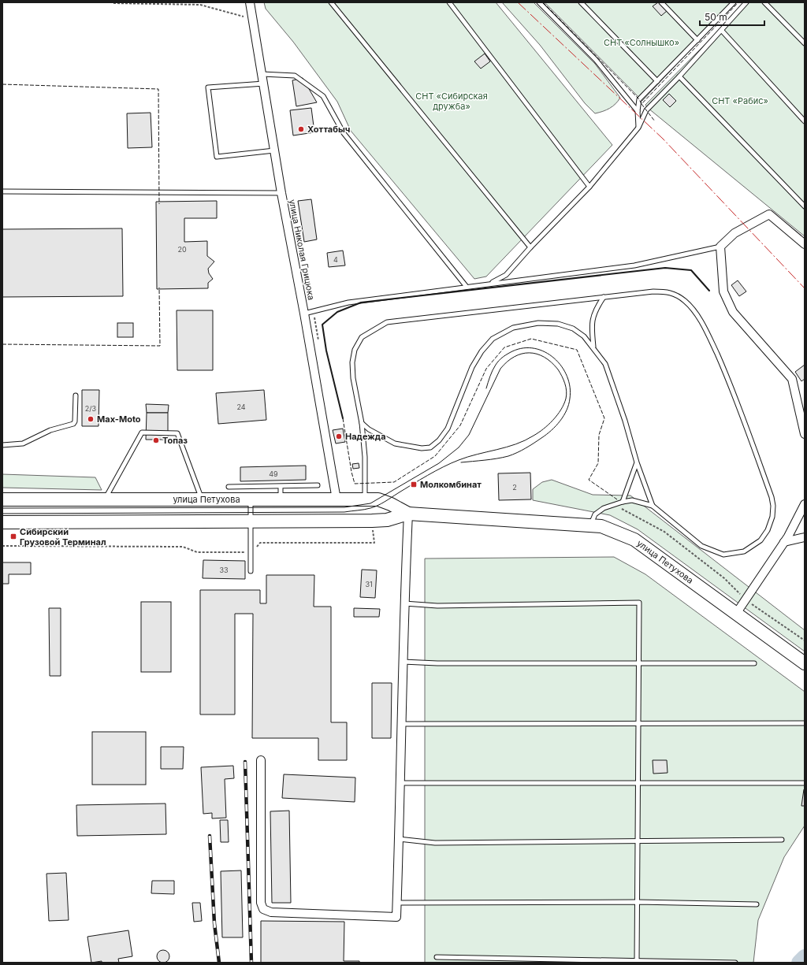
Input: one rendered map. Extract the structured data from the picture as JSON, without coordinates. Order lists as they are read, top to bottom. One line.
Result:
{"streets":{"highway":["улица Петухова"],"street":["улица Николая Грицюка"]},"crossings":[["улица Николая Грицюка","улица Петухова"]],"parks":["СНТ «Солнышко»","СНТ «Сибирская дружба»","СНТ «Рабис»"],"places":{"other":["Хоттабыч","Max-Moto","Надежда","Топаз"],"transit":["Молкомбинат","Сибирский Грузовой Терминал"]},"house_numbers":["20","4","24","2/3","49","2","33","31"],"scale_bar":"50 m"}
